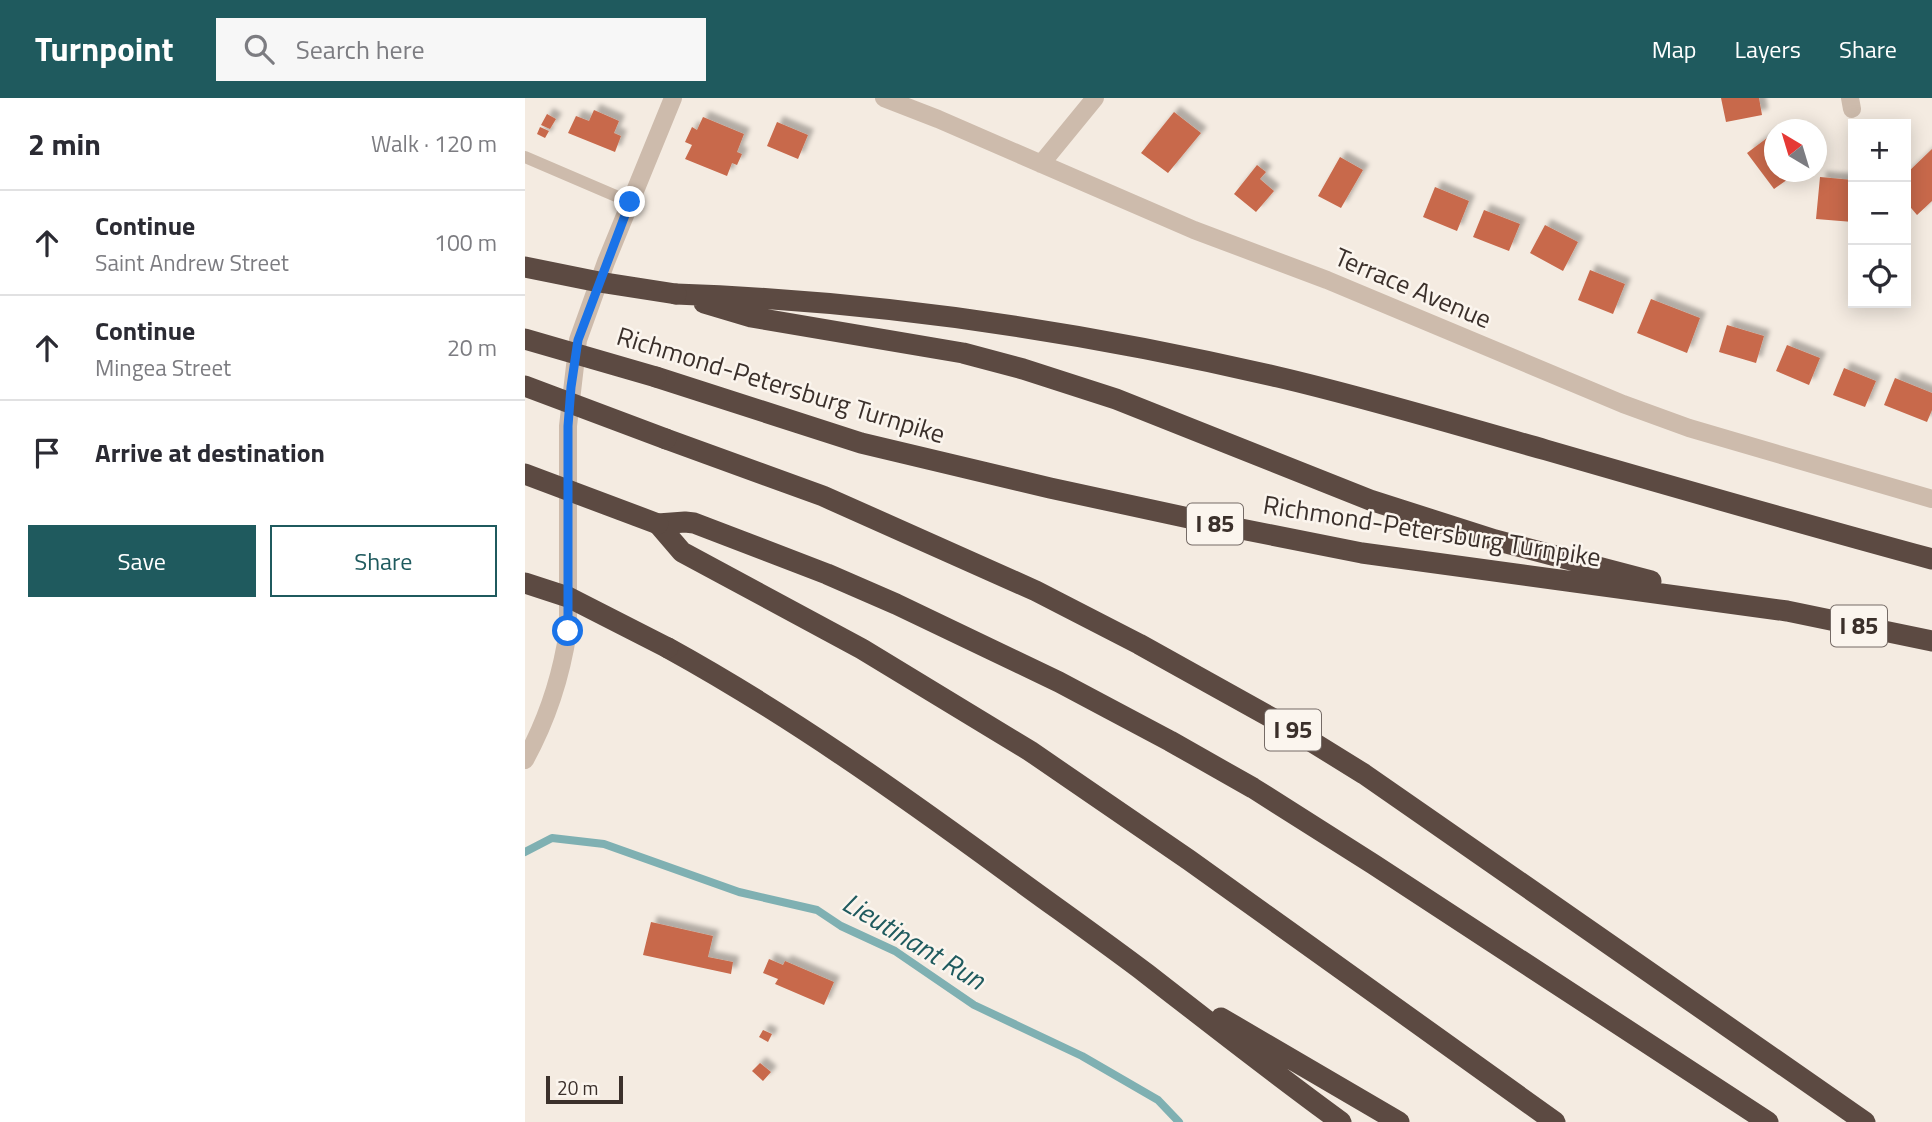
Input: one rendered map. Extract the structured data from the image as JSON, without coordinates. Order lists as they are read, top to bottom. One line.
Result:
{"streets":{"highway":["Richmond-Petersburg Turnpike","I 85","I 95"],"street":["Terrace Avenue"]},"water":["Lieutinant Run"],"scale_bar":"20 m","north":"top left","page":{"header":"Turnpoint","search":"Search here","nav":["Map","Layers","Share"],"heading":["2 min","Walk · 120 m"],"map_buttons":["+","−"],"list":[["Continue","Saint Andrew Street","100 m"],["Continue","Mingea Street","20 m"],"Arrive at destination"],"buttons":["Save","Share"],"scale":"20 m"}}
